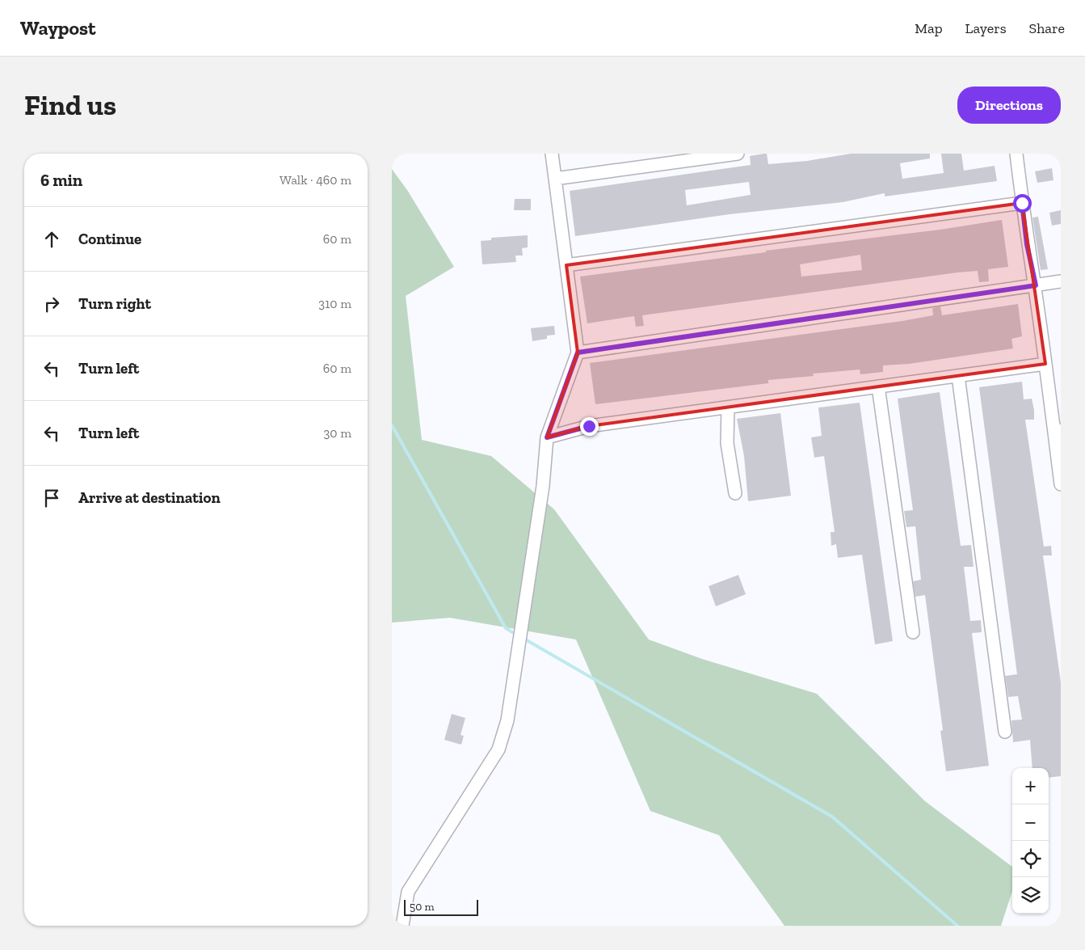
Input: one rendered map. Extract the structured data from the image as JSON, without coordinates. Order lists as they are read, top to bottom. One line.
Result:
{"scale_bar":"50 m","page":{"header":"Waypost","nav":["Map","Layers","Share"],"buttons":"Directions","title":"Find us","heading":["6 min","Walk · 460 m"],"list":[["Continue","60 m"],["Turn right","310 m"],["Turn left","60 m"],["Turn left","30 m"],"Arrive at destination"],"map_buttons":["+","−"],"scale":"50 m"}}
